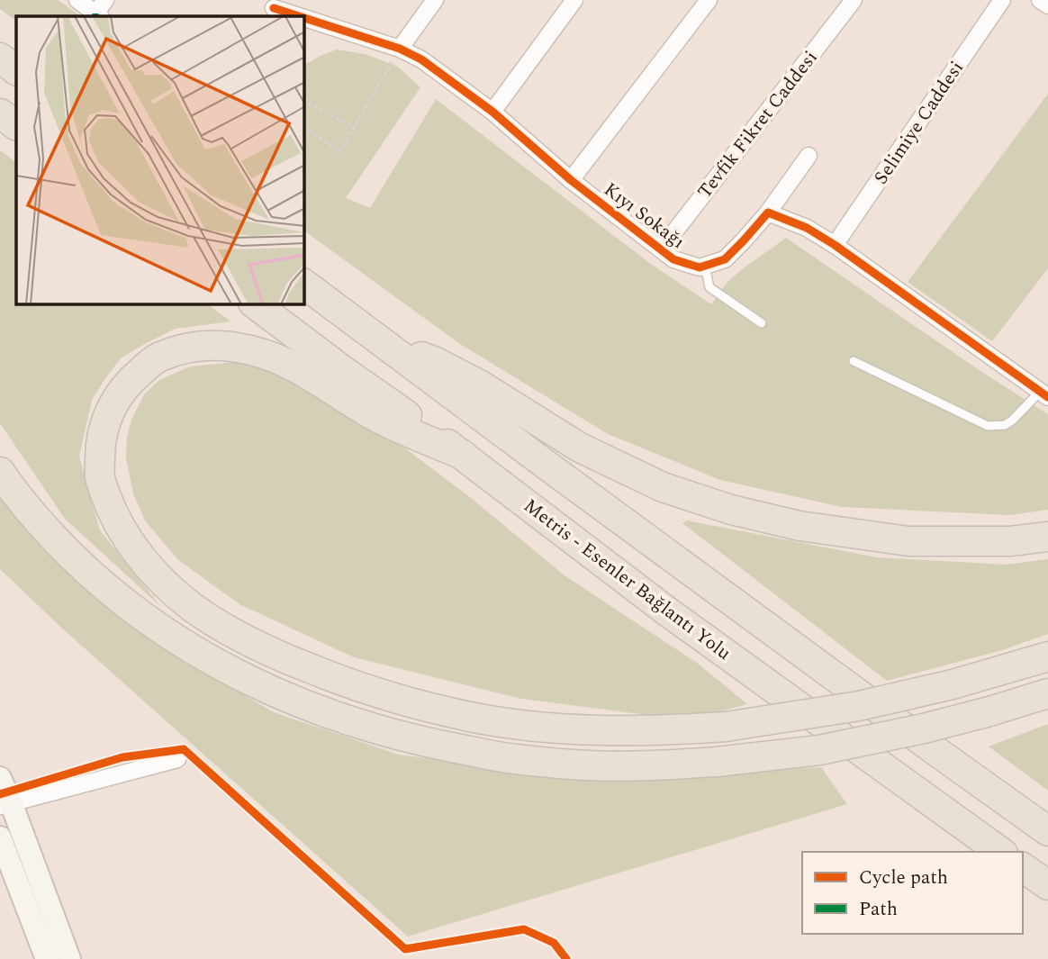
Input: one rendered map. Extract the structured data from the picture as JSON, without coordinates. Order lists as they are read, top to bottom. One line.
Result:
{"streets":{"highway":["Metris - Esenler Bağlantı Yolu"],"street":["Selimiye Caddesi","Tevfik Fikret Caddesi","Kıyı Sokağı"]},"crossings":[["Tevfik Fikret Caddesi","Kıyı Sokağı"]],"legend":["Cycle path","Path"]}
